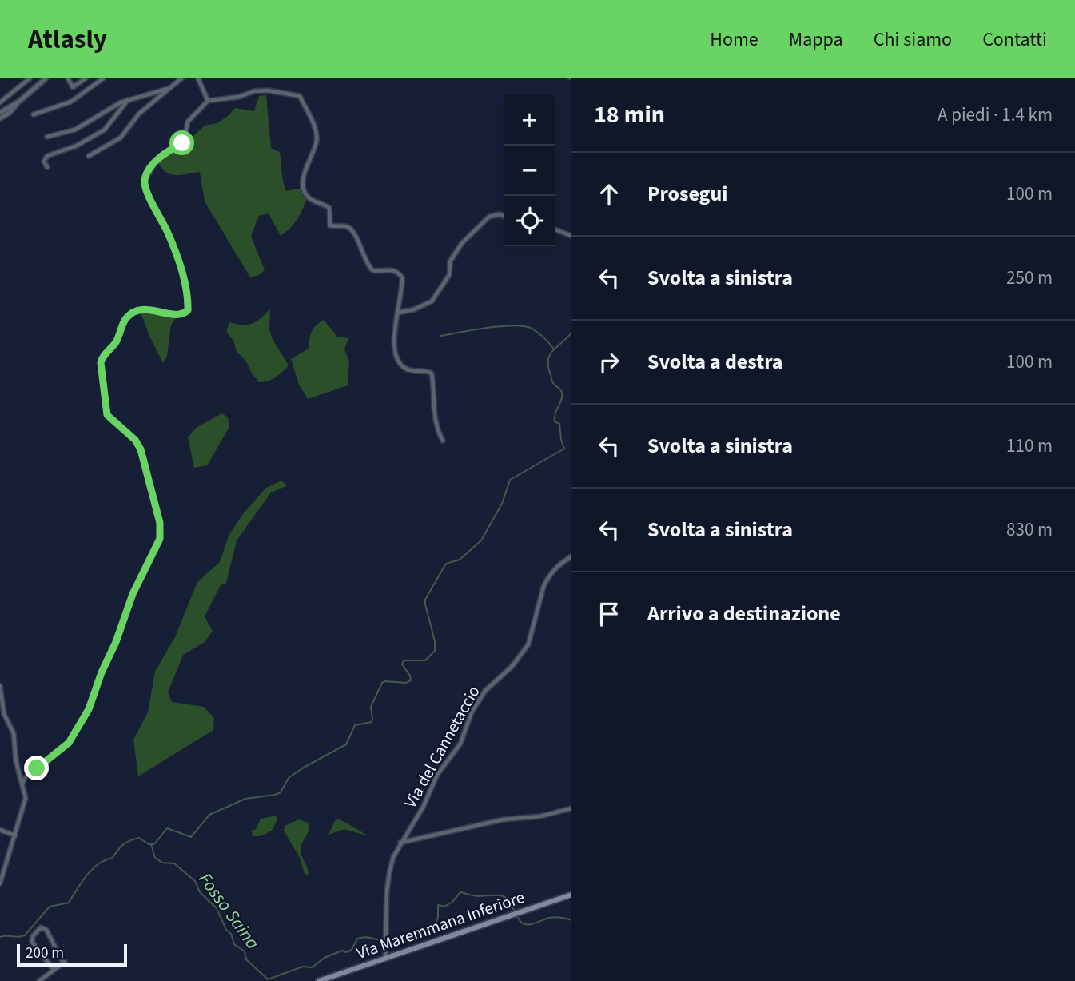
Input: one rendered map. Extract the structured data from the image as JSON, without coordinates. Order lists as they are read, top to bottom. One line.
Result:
{"streets":{"main road":["Via Maremmana Inferiore"],"street":["Via del Cannetaccio"]},"crossings":[["Via del Cannetaccio","Via Maremmana Inferiore"]],"water":["Fosso Saina"],"scale_bar":"200 m","page":{"header":"Atlasly","nav":["Home","Mappa","Chi siamo","Contatti"],"heading":["18 min","A piedi · 1.4 km"],"map_buttons":["+","−"],"list":[["Prosegui","100 m"],["Svolta a sinistra","250 m"],["Svolta a destra","100 m"],["Svolta a sinistra","110 m"],["Svolta a sinistra","830 m"],"Arrivo a destinazione"],"scale":"200 m"}}
